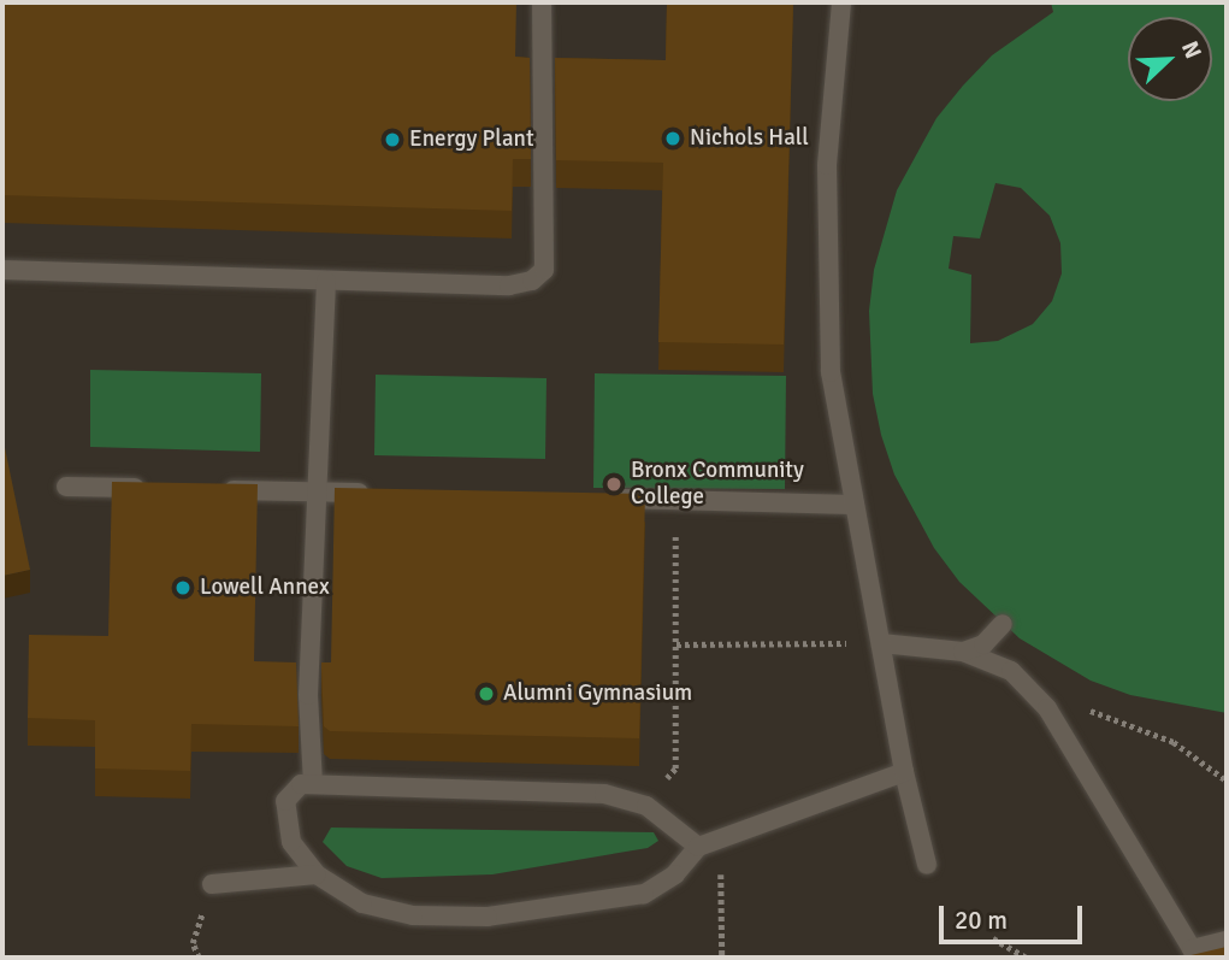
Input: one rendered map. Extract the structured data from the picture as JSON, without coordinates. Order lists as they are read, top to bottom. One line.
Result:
{"places":["Nichols Hall","Energy Plant","Bronx Community College","Lowell Annex","Alumni Gymnasium"],"scale_bar":"20 m","north":"top right"}
